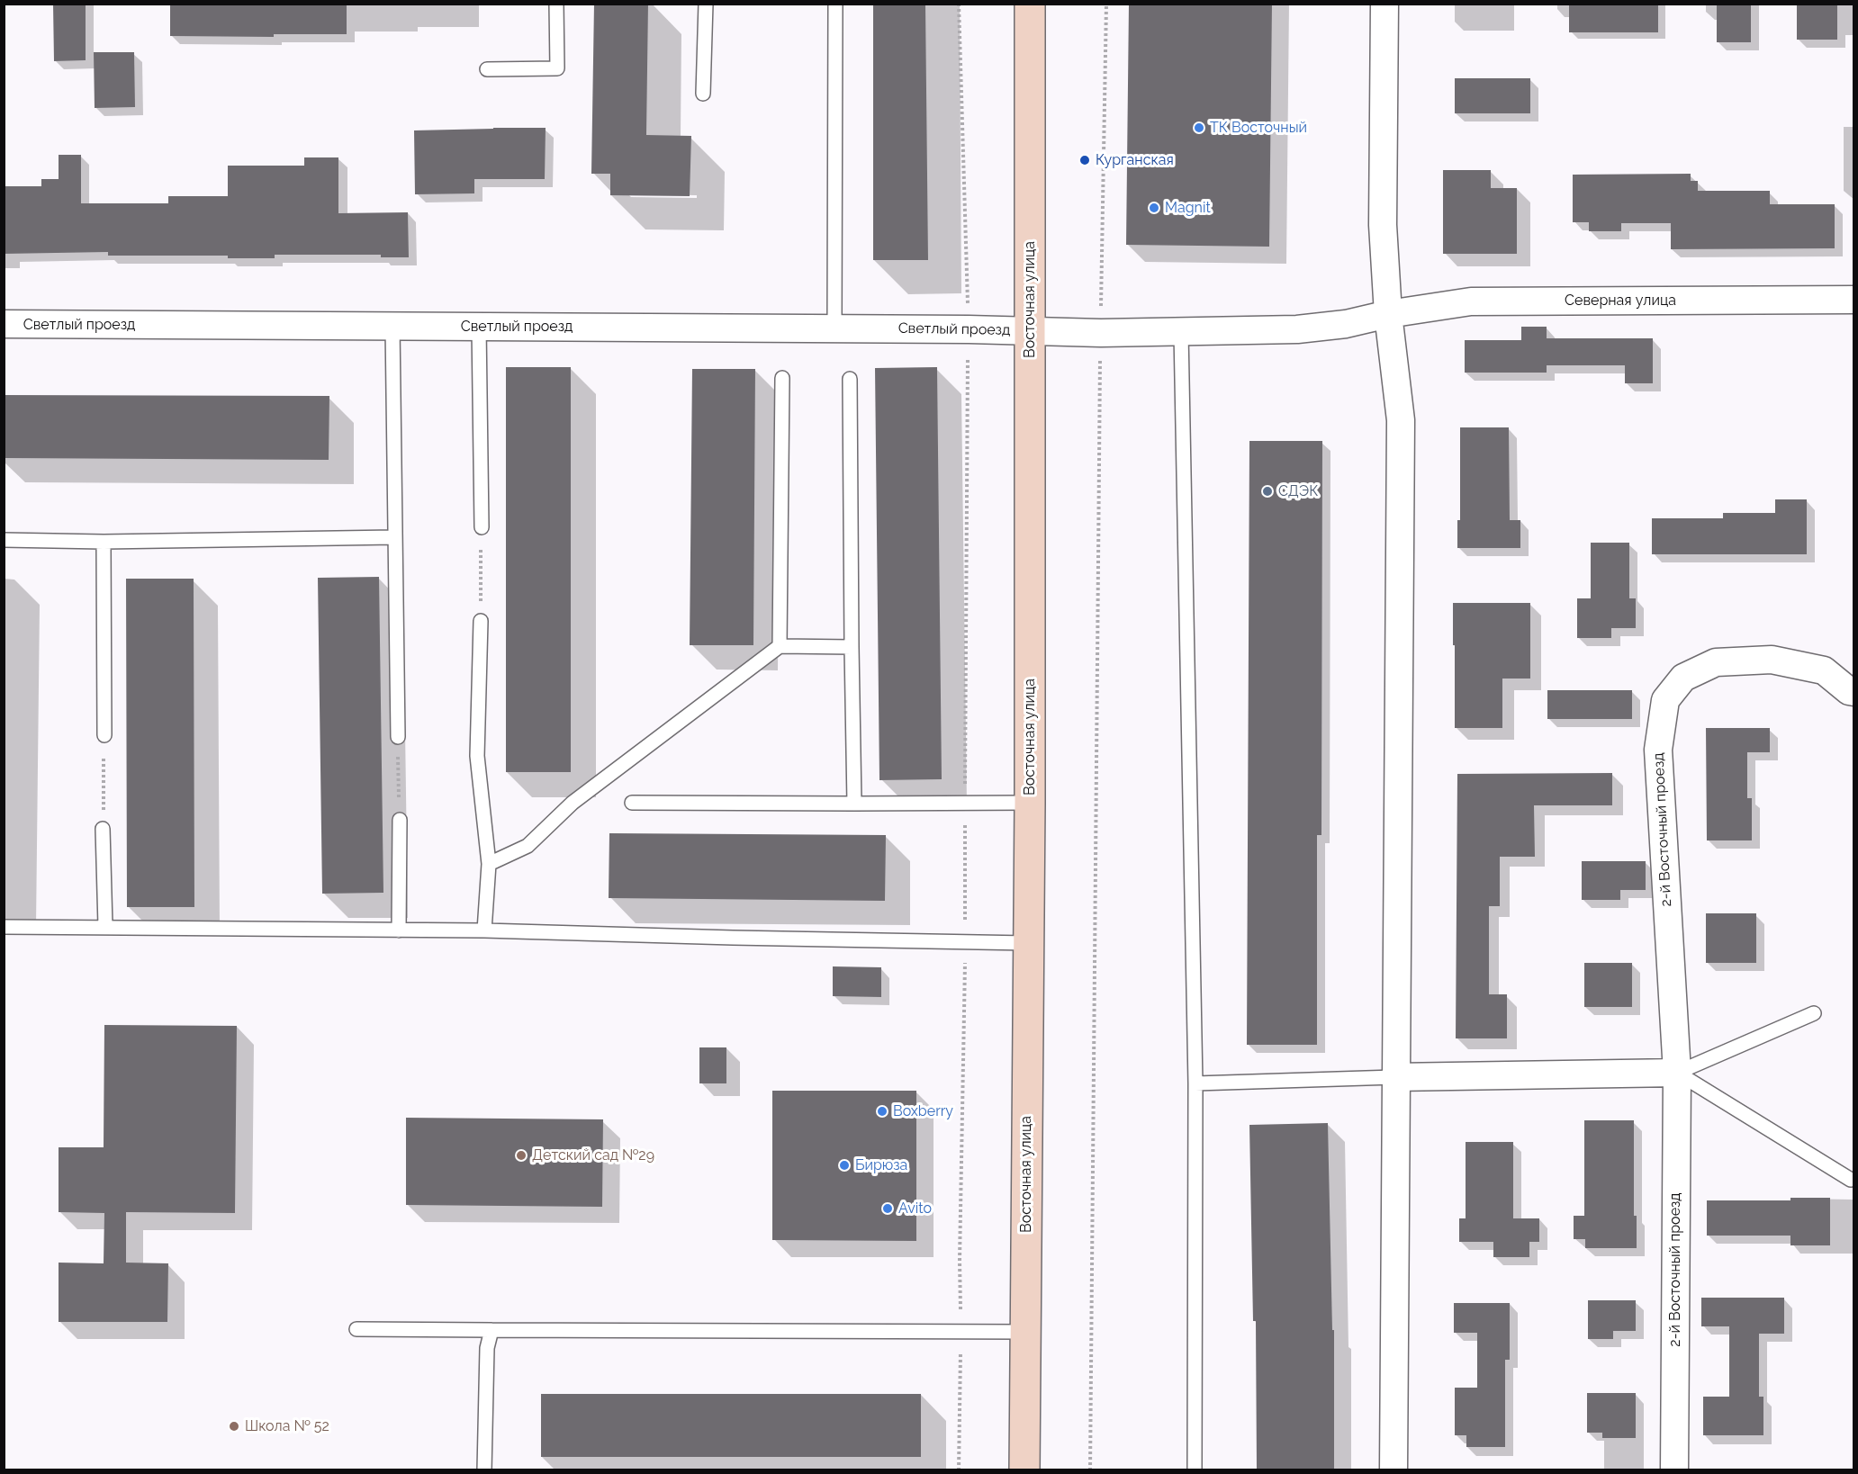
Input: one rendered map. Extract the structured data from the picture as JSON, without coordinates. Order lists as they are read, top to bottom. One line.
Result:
{"streets":{"main road":["Восточная улица"],"street":["Северная улица","Светлый проезд","2-й Восточный проезд"]},"crossings":[["Восточная улица","Светлый проезд"],["Северная улица","Светлый проезд"]],"places":["ТК Восточный","Курганская","Magnit","СДЭК","Boxberry","Детский сад №29","Бирюза","Avito","Школа № 52"]}
